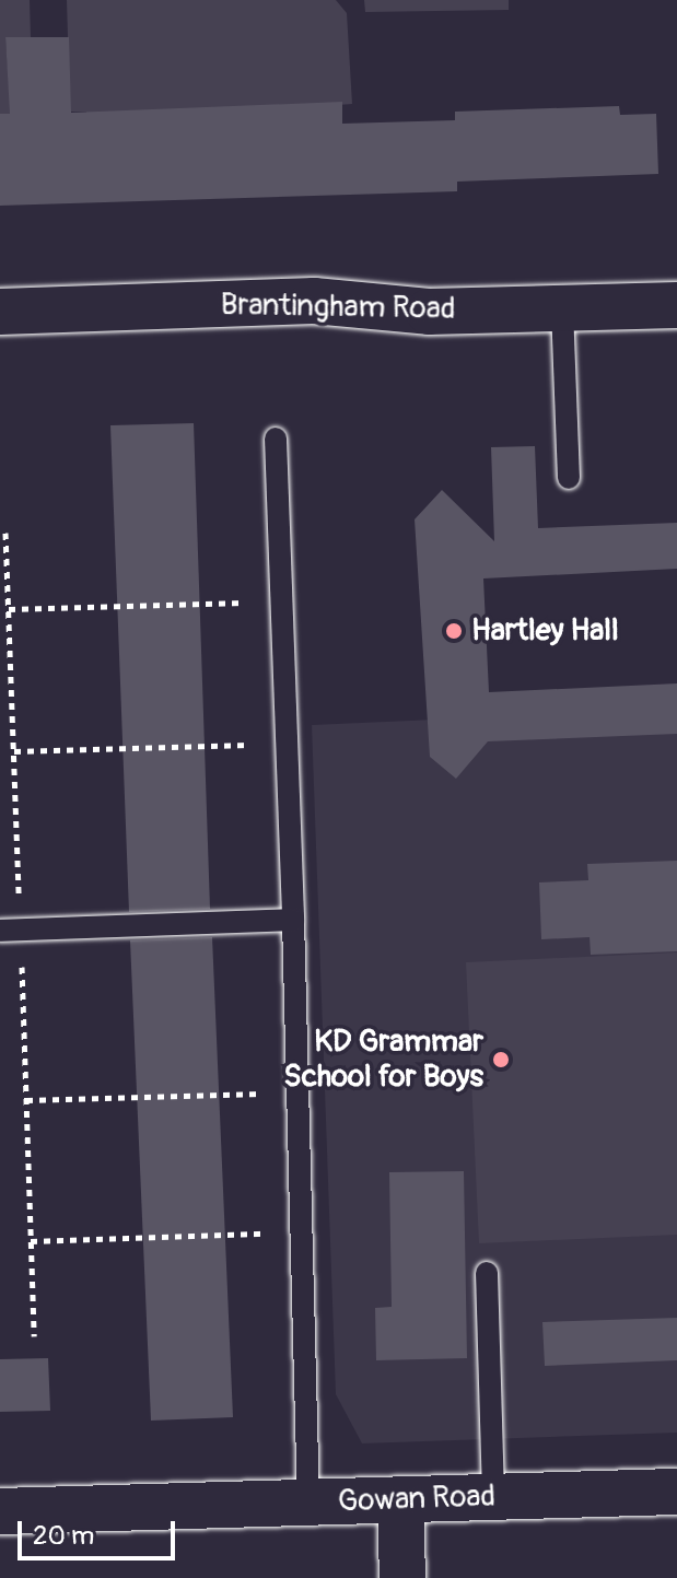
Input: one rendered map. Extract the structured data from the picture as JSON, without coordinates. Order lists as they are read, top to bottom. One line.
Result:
{"streets":{"street":["Brantingham Road","Gowan Road"]},"places":["Hartley Hall","KD Grammar School for Boys"],"scale_bar":"20 m"}
